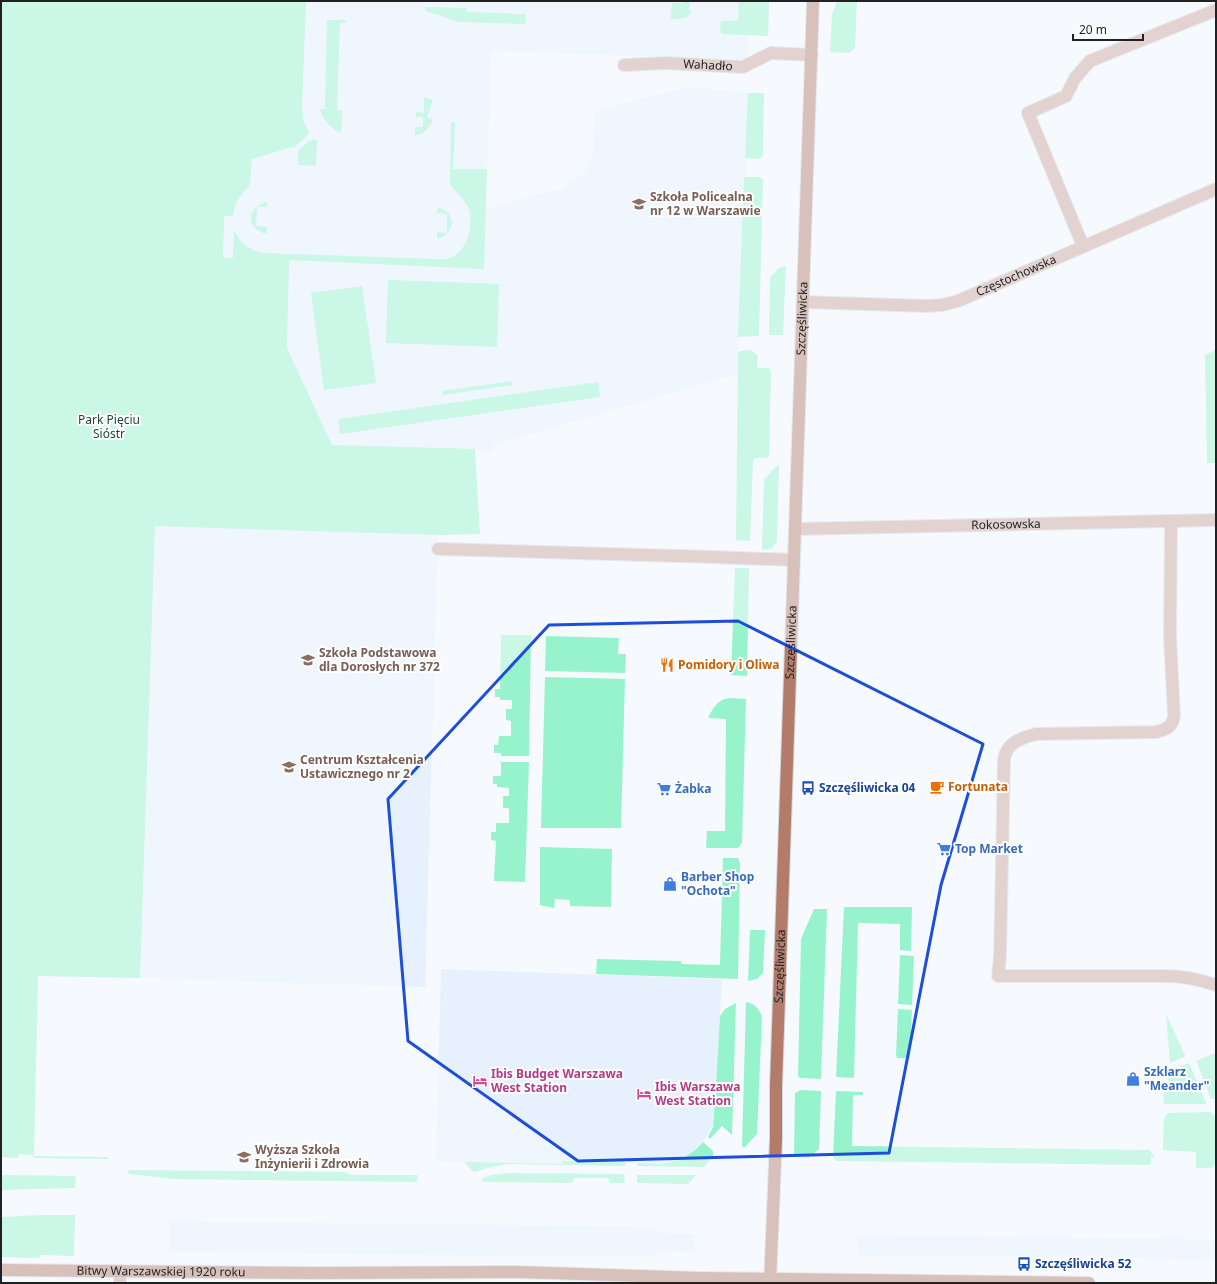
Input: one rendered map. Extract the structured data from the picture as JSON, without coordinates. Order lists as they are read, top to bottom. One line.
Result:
{"streets":{"street":["Wahadło","Częstochowska","Szczęśliwicka","Rokosowska","Bitwy Warszawskiej 1920 roku"]},"crossings":[["Wahadło","Szczęśliwicka"],["Częstochowska","Szczęśliwicka"],["Szczęśliwicka","Rokosowska"],["Szczęśliwicka","Bitwy Warszawskiej 1920 roku"]],"parks":["Park Pięciu Sióstr"],"places":{"school or university":["Szkoła Policealna nr 12 w Warszawie","Szkoła Podstawowa dla Dorosłych nr 372","Centrum Kształcenia Ustawicznego nr 2","Wyższa Szkoła Inżynierii i Zdrowia"],"restaurant":["Pomidory i Oliwa"],"cafe":["Fortunata"],"bus stop":["Szczęśliwicka 04","Szczęśliwicka 52"],"supermarket":["Żabka","Top Market"],"shop":["Barber Shop \"Ochota\"","Szklarz \"Meander\""],"hotel":["Ibis Budget Warszawa West Station","Ibis Warszawa West Station"]},"scale_bar":"20 m"}
